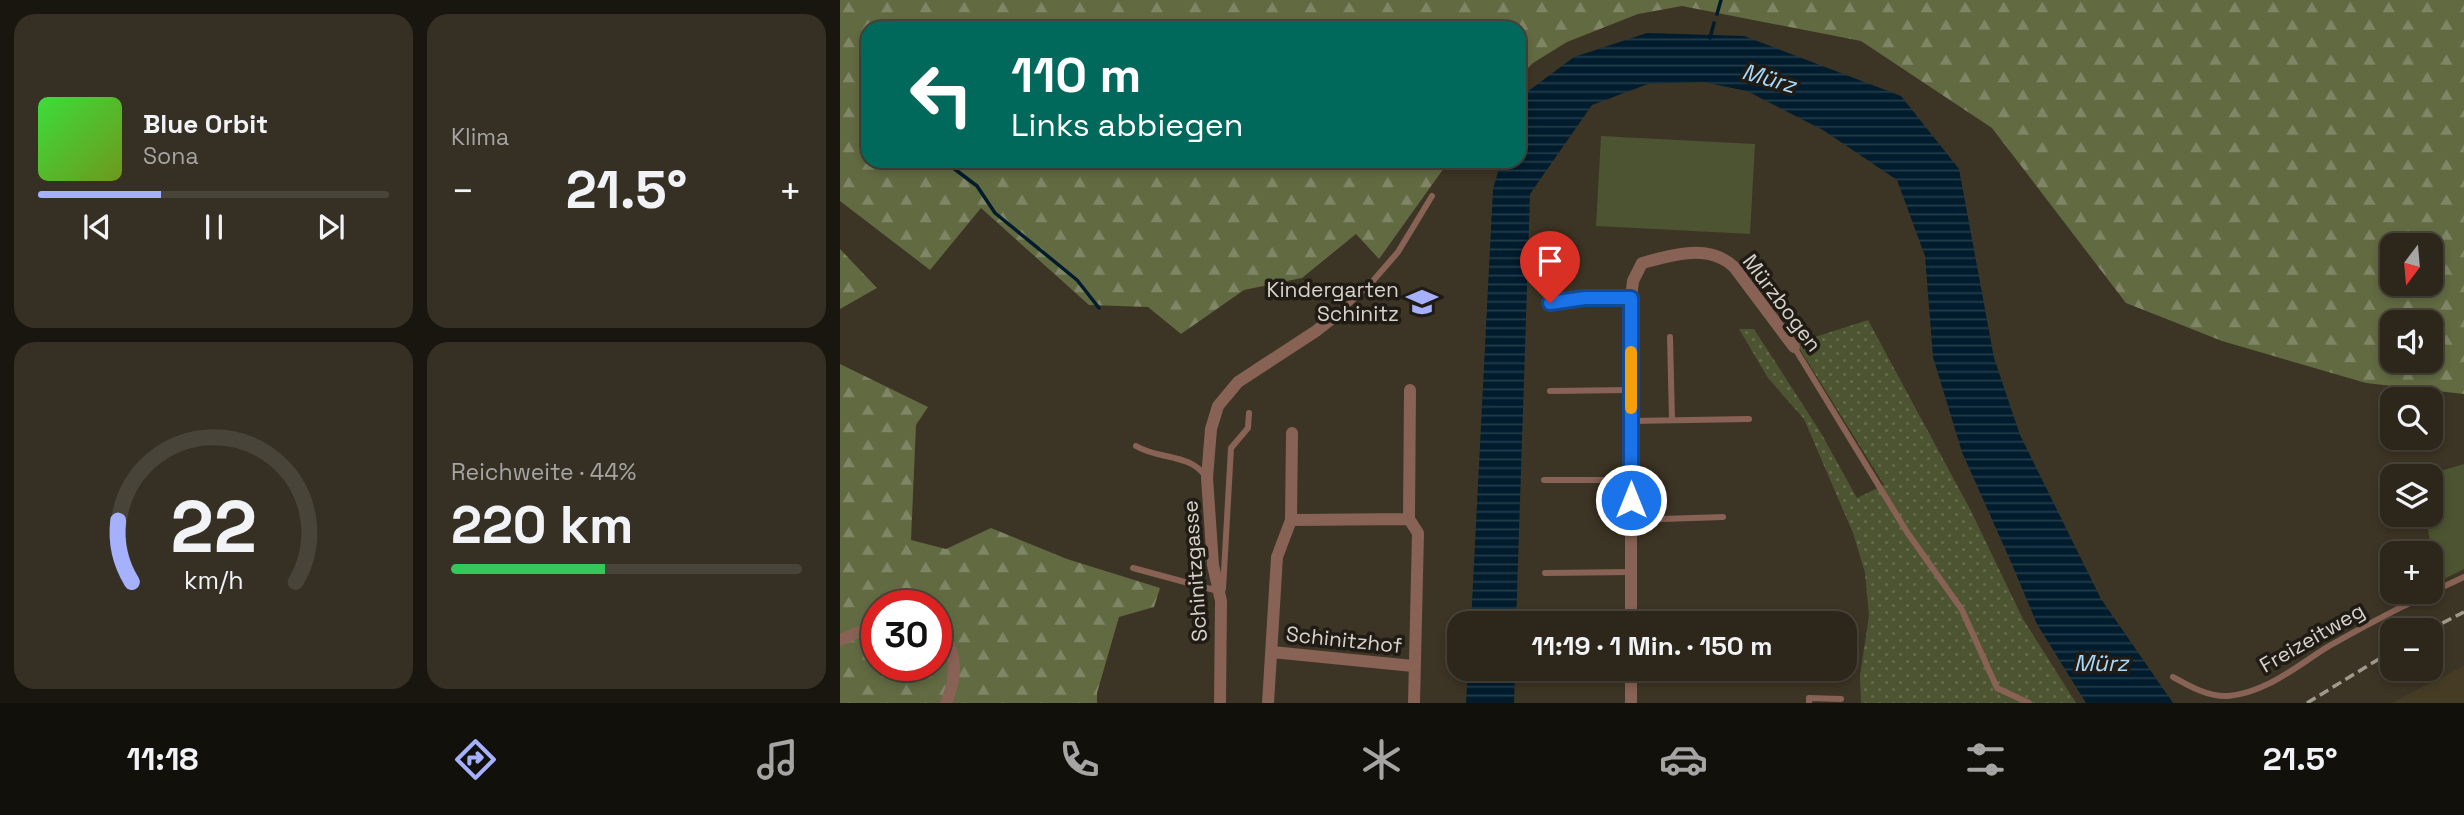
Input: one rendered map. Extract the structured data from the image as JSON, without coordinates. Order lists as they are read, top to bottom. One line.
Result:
{"streets":{"street":["Mürzbogen","Schinitzgasse","Schinitzhof"],"lane":["Freizeitweg"]},"water":["Mürz"],"places":{"school or university":["Kindergarten Schinitz"]},"north":"bottom","page":{"tile":["Klima",["Reichweite · 44%","220 km"]],"turn":["110 m","Links abbiegen"],"song":["Blue Orbit","Sona"],"heat":["−","21.5°","+"],"map_buttons":["+","−"],"limit":"30","trip":"11:19 · 1 Min. · 150 m","tabs":["11:18","21.5°"],"gauge":["22","km/h"]}}
